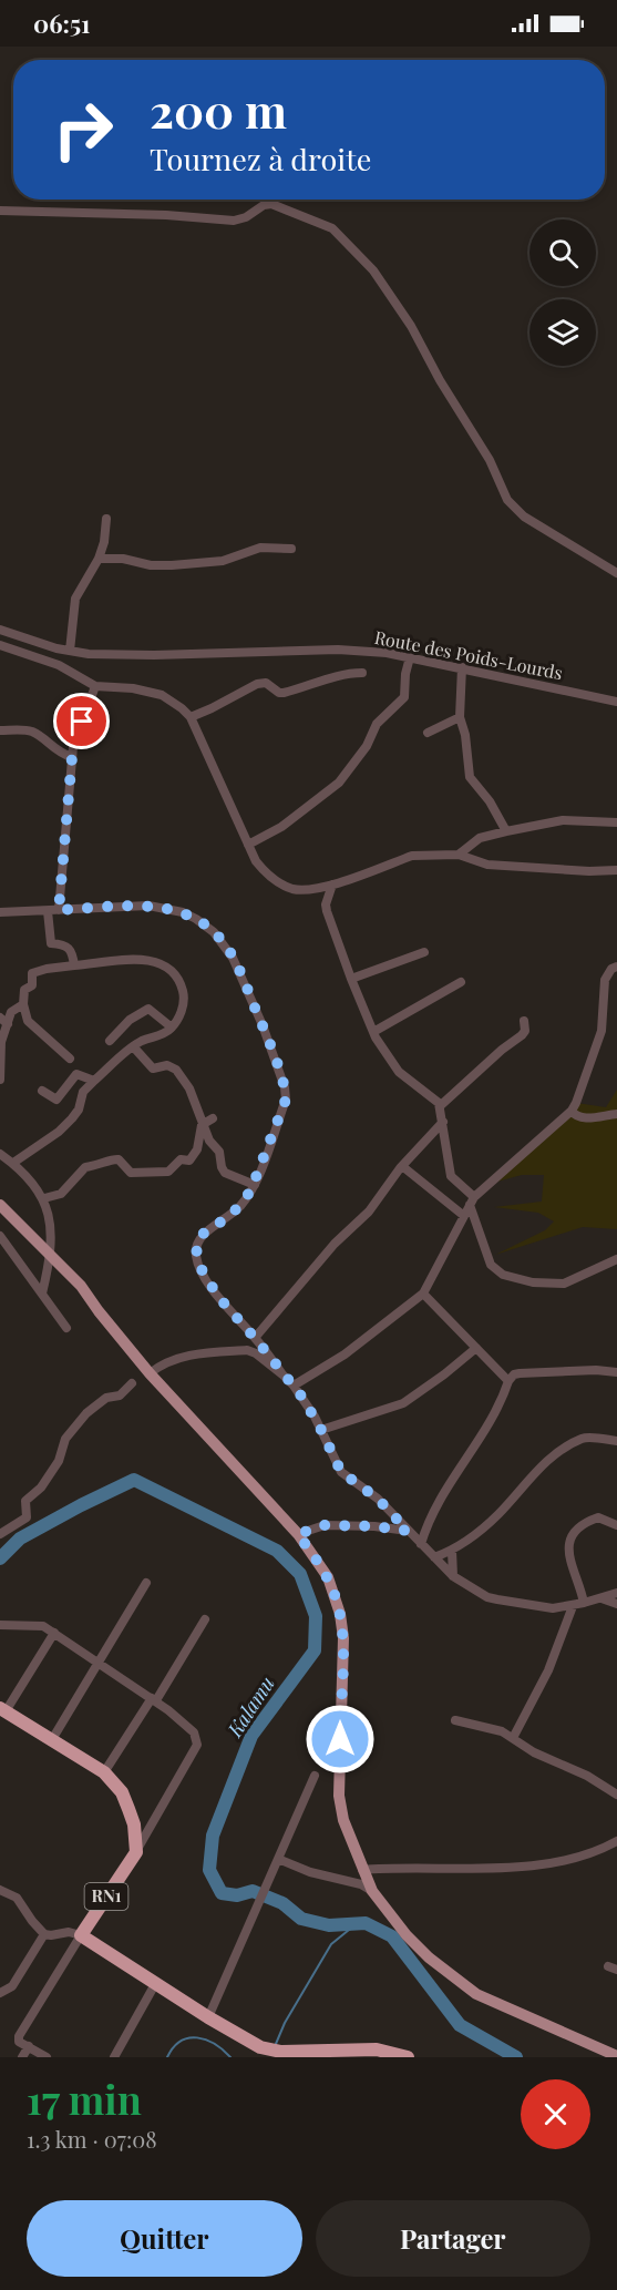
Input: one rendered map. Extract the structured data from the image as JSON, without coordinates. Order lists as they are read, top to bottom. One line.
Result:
{"streets":{"highway":["RN1"],"street":["Route des Poids-Lourds"]},"water":["Kalamu"],"page":{"status":"06:51","turn":["200 m","Tournez à droite"],"heading":["17 min","1.3 km · 07:08"],"buttons":["Quitter","Partager"]}}
